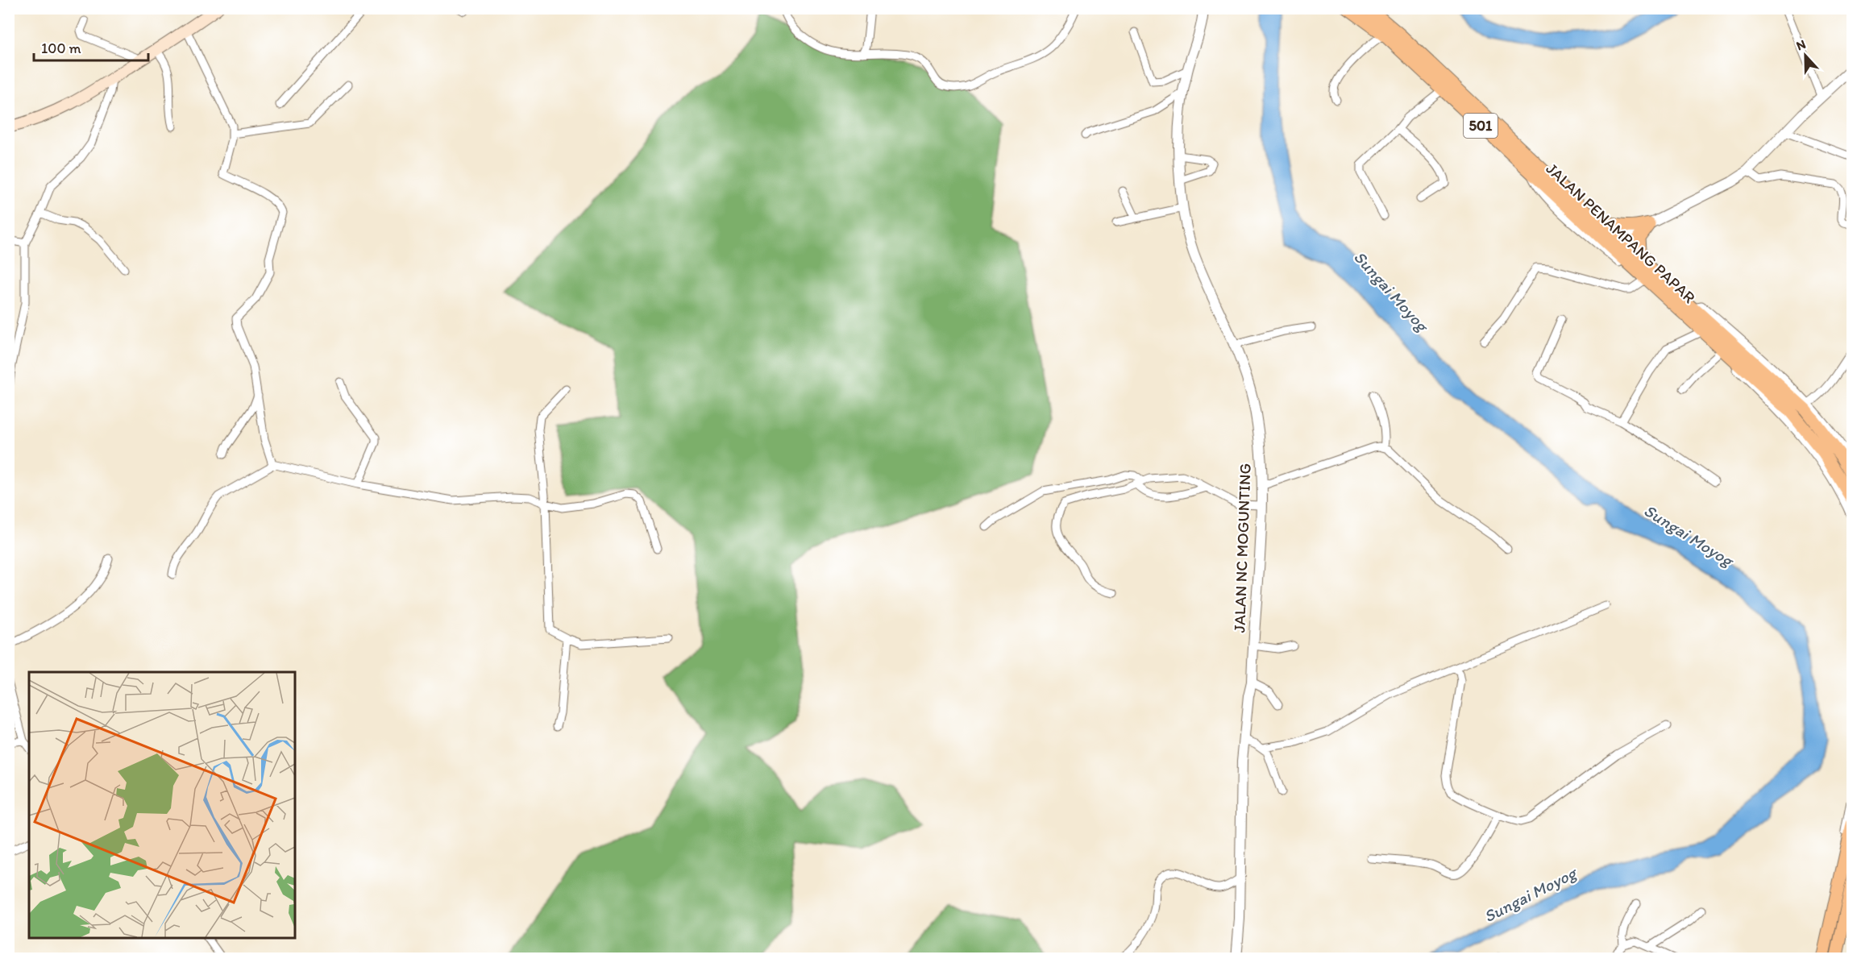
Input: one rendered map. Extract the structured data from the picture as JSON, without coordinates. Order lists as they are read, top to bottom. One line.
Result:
{"streets":{"main road":["501","JALAN PENAMPANG PAPAR"],"street":["JALAN NC MOGUNTING"]},"water":["Sungai Moyog"],"scale_bar":"100 m","north":"top"}
